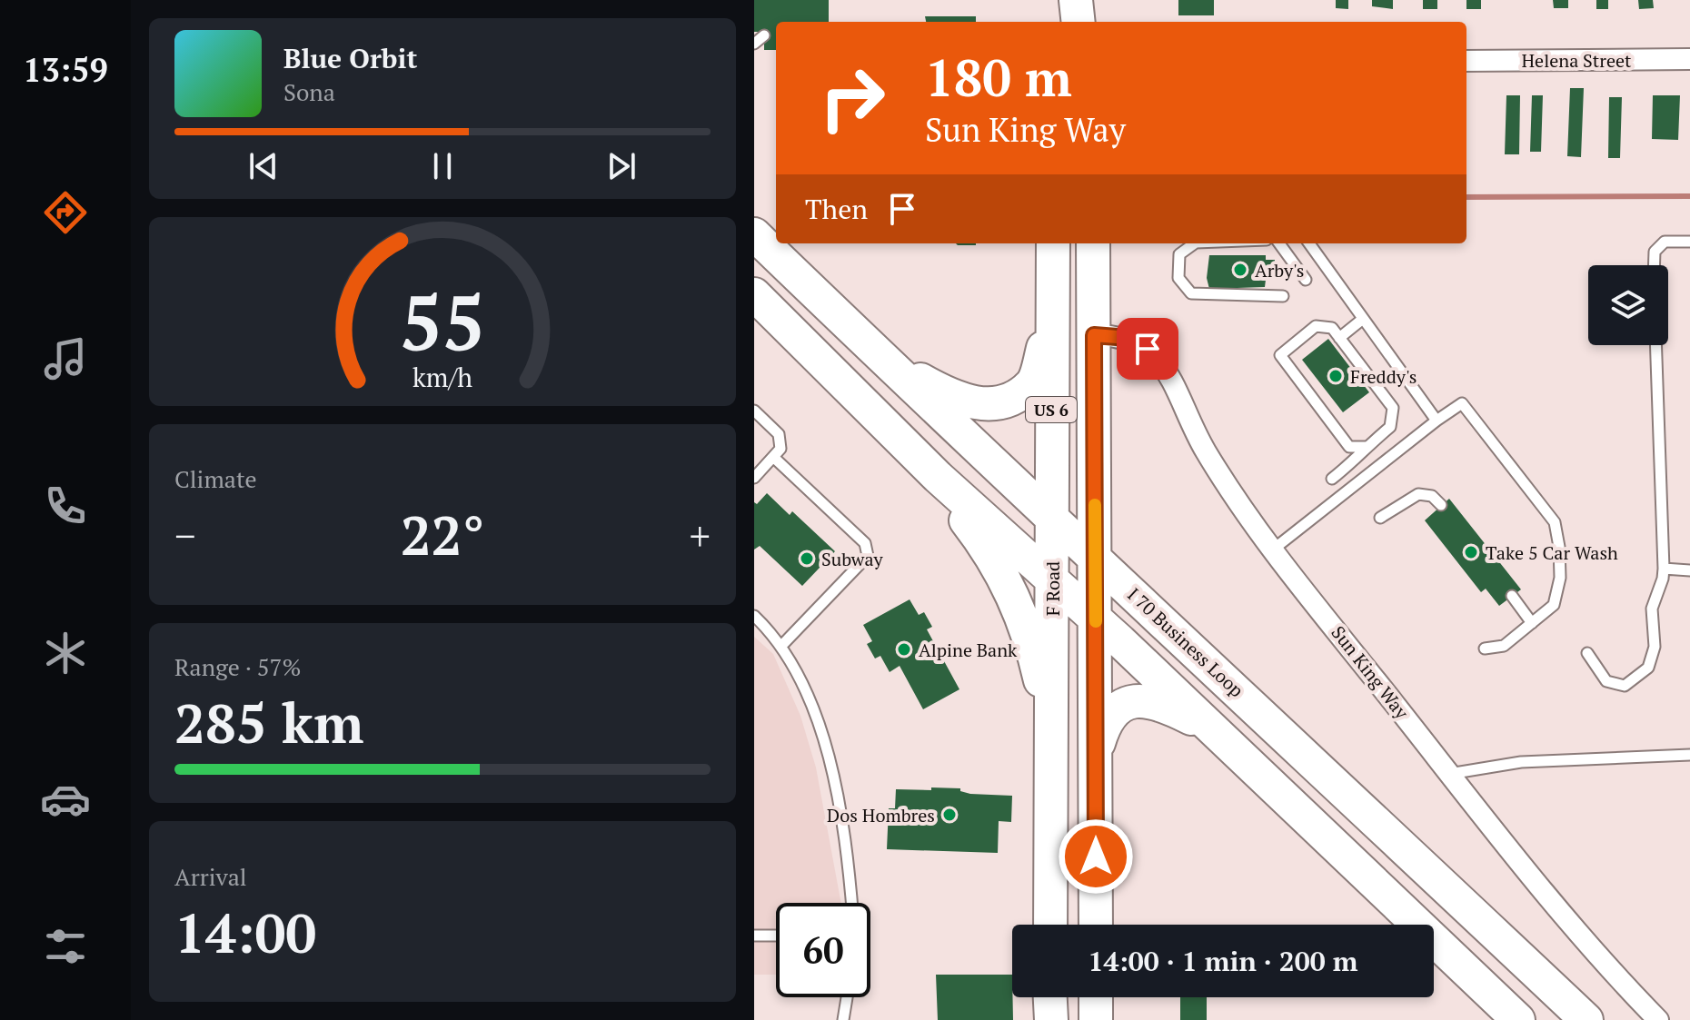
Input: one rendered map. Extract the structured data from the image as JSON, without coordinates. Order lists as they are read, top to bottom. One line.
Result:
{"streets":{"main road":["US 6","F Road","I 70 Business Loop"],"street":["Helena Street","Sun King Way"]},"crossings":[["US 6","F Road"],["US 6","I 70 Business Loop"],["US 6","Sun King Way"],["F Road","I 70 Business Loop"]],"places":["Arby's","Freddy's","Take 5 Car Wash","Subway","Alpine Bank","Dos Hombres"],"page":{"tabs":"13:59","turn":["180 m","Sun King Way"],"song":["Blue Orbit","Sona"],"then":"Then","tile":["Climate",["Range · 57%","285 km"],["Arrival","14:00"]],"heat":["−","22°","+"],"limit":"60","trip":"14:00 · 1 min · 200 m","gauge":["55","km/h"]}}
